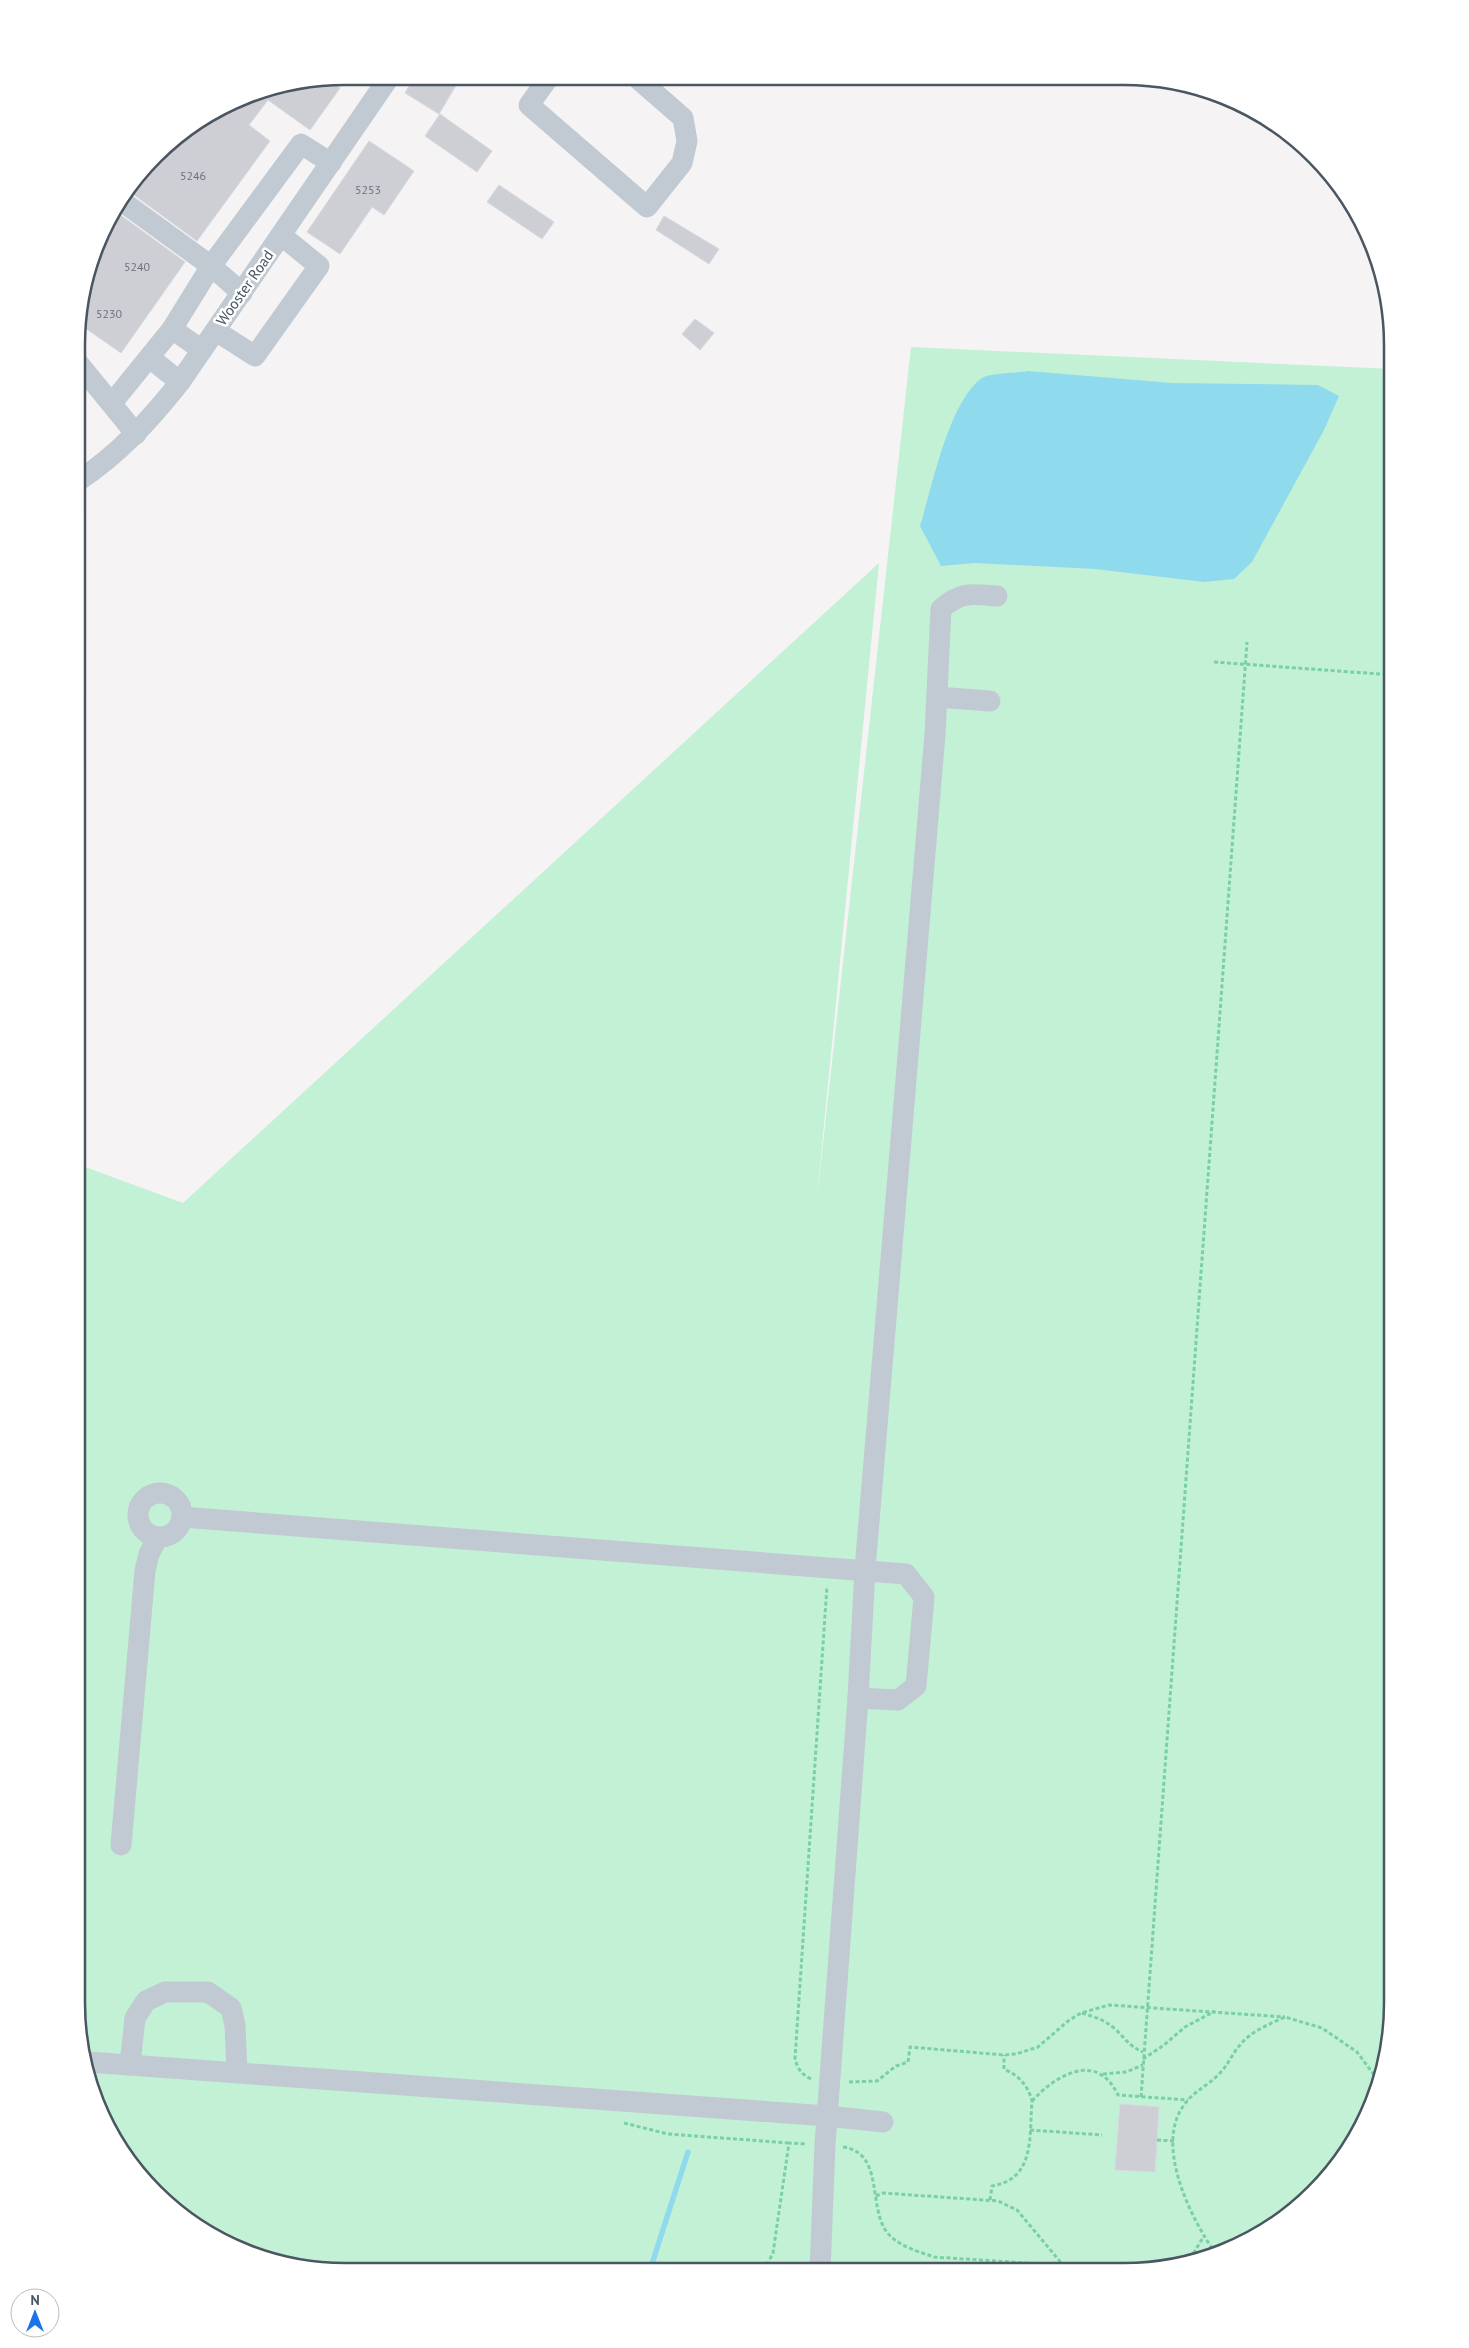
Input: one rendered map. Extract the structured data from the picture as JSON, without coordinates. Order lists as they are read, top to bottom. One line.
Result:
{"streets":{"street":["Wooster Road"]},"house_numbers":["5246","5253","5240","5230"],"north":"top"}
